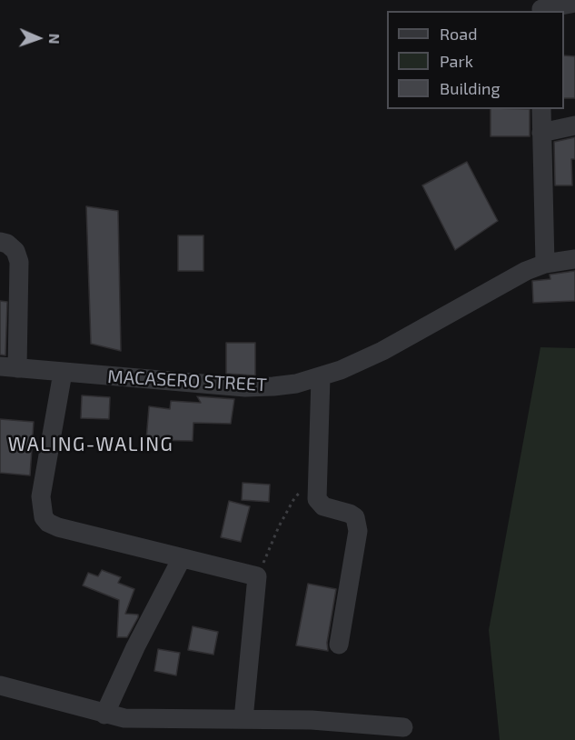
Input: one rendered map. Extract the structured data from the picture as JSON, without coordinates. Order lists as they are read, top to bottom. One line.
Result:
{"streets":{"street":["MACASERO STREET"]},"districts":["WALING-WALING"],"legend":["Road","Park","Building"],"north":"right"}
